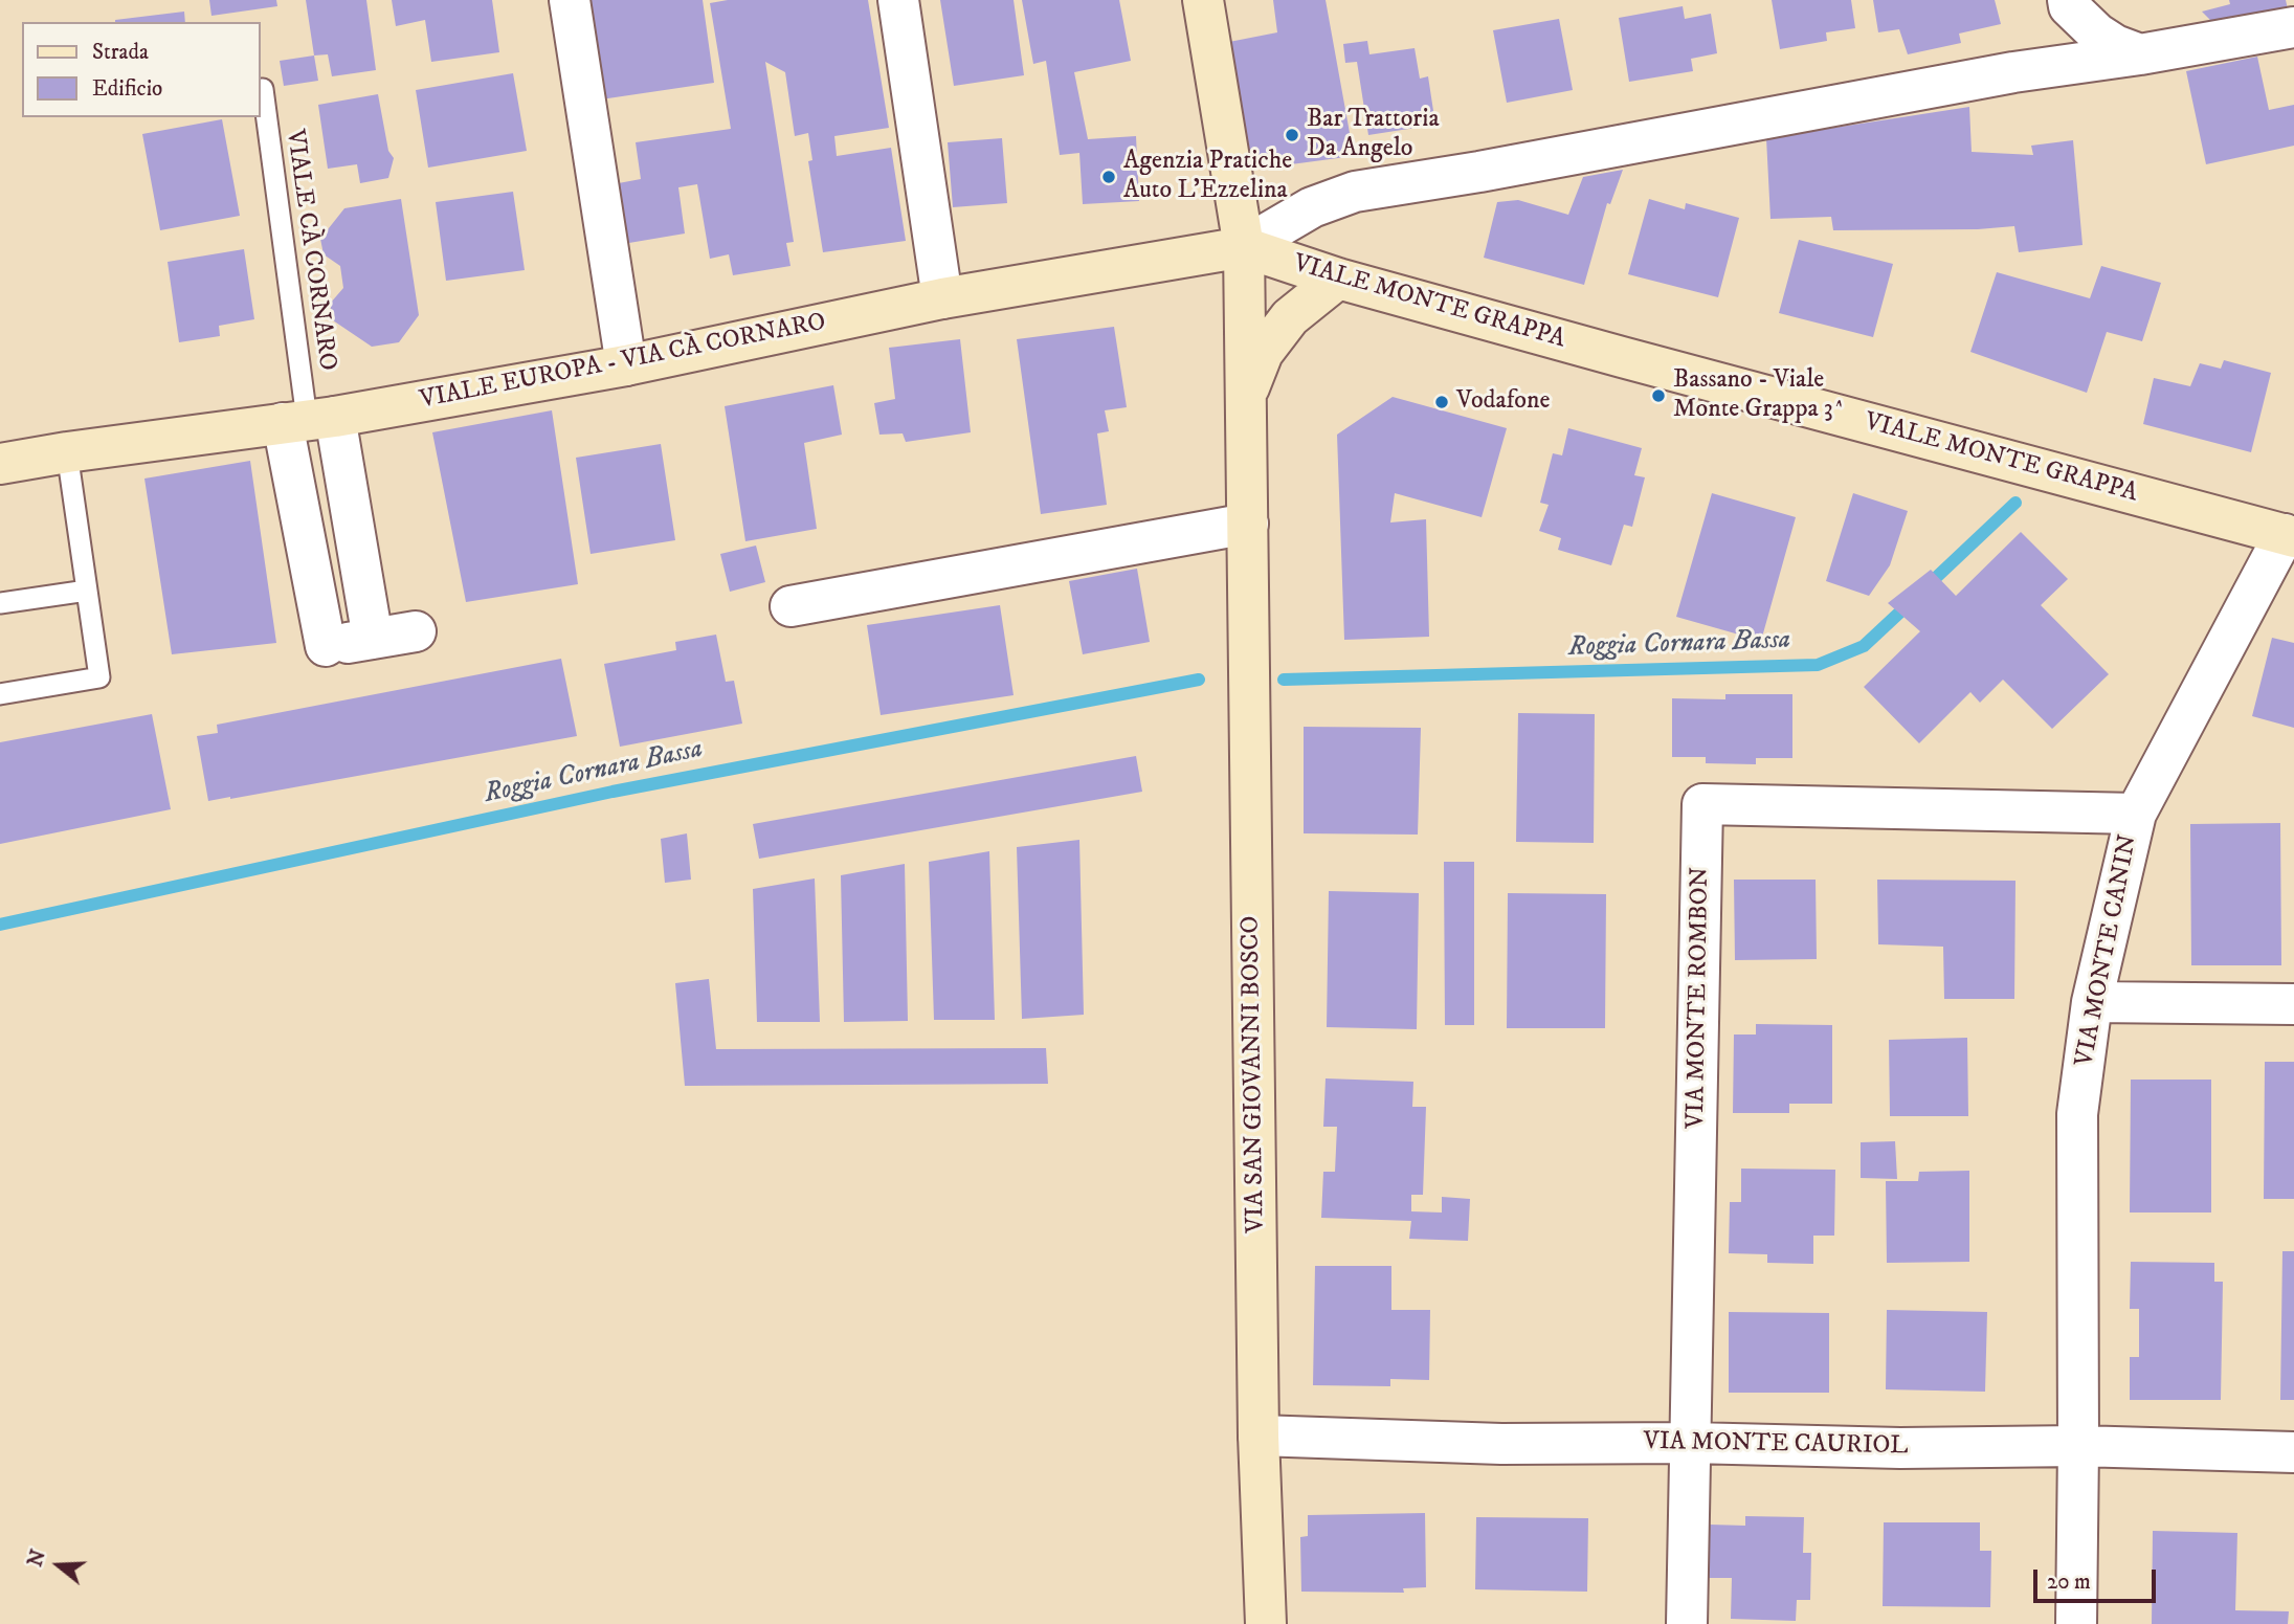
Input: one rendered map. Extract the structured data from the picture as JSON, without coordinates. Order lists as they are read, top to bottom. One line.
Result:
{"streets":{"street":["VIALE MONTE GRAPPA","VIALE EUROPA - VIA CÀ CORNARO","VIA MONTE CANIN","VIA MONTE ROMBON","VIA SAN GIOVANNI BOSCO","VIA MONTE CAURIOL"],"lane":["VIALE CÀ CORNARO"]},"crossings":[["VIALE CÀ CORNARO","VIALE EUROPA - VIA CÀ CORNARO"],["VIALE MONTE GRAPPA","VIALE EUROPA - VIA CÀ CORNARO"],["VIALE MONTE GRAPPA","VIA MONTE CANIN"],["VIALE MONTE GRAPPA","VIA SAN GIOVANNI BOSCO"],["VIALE EUROPA - VIA CÀ CORNARO","VIA SAN GIOVANNI BOSCO"],["VIA MONTE CANIN","VIA MONTE ROMBON"],["VIA MONTE CANIN","VIA MONTE CAURIOL"],["VIA MONTE ROMBON","VIA MONTE CAURIOL"],["VIA SAN GIOVANNI BOSCO","VIA MONTE CAURIOL"]],"water":["Roggia Cornara Bassa"],"places":["Bar Trattoria Da Angelo","Agenzia Pratiche Auto L'Ezzelina","Bassano - Viale Monte Grappa 3^","Vodafone"],"legend":["Strada","Edificio"],"scale_bar":"20 m","north":"left"}
